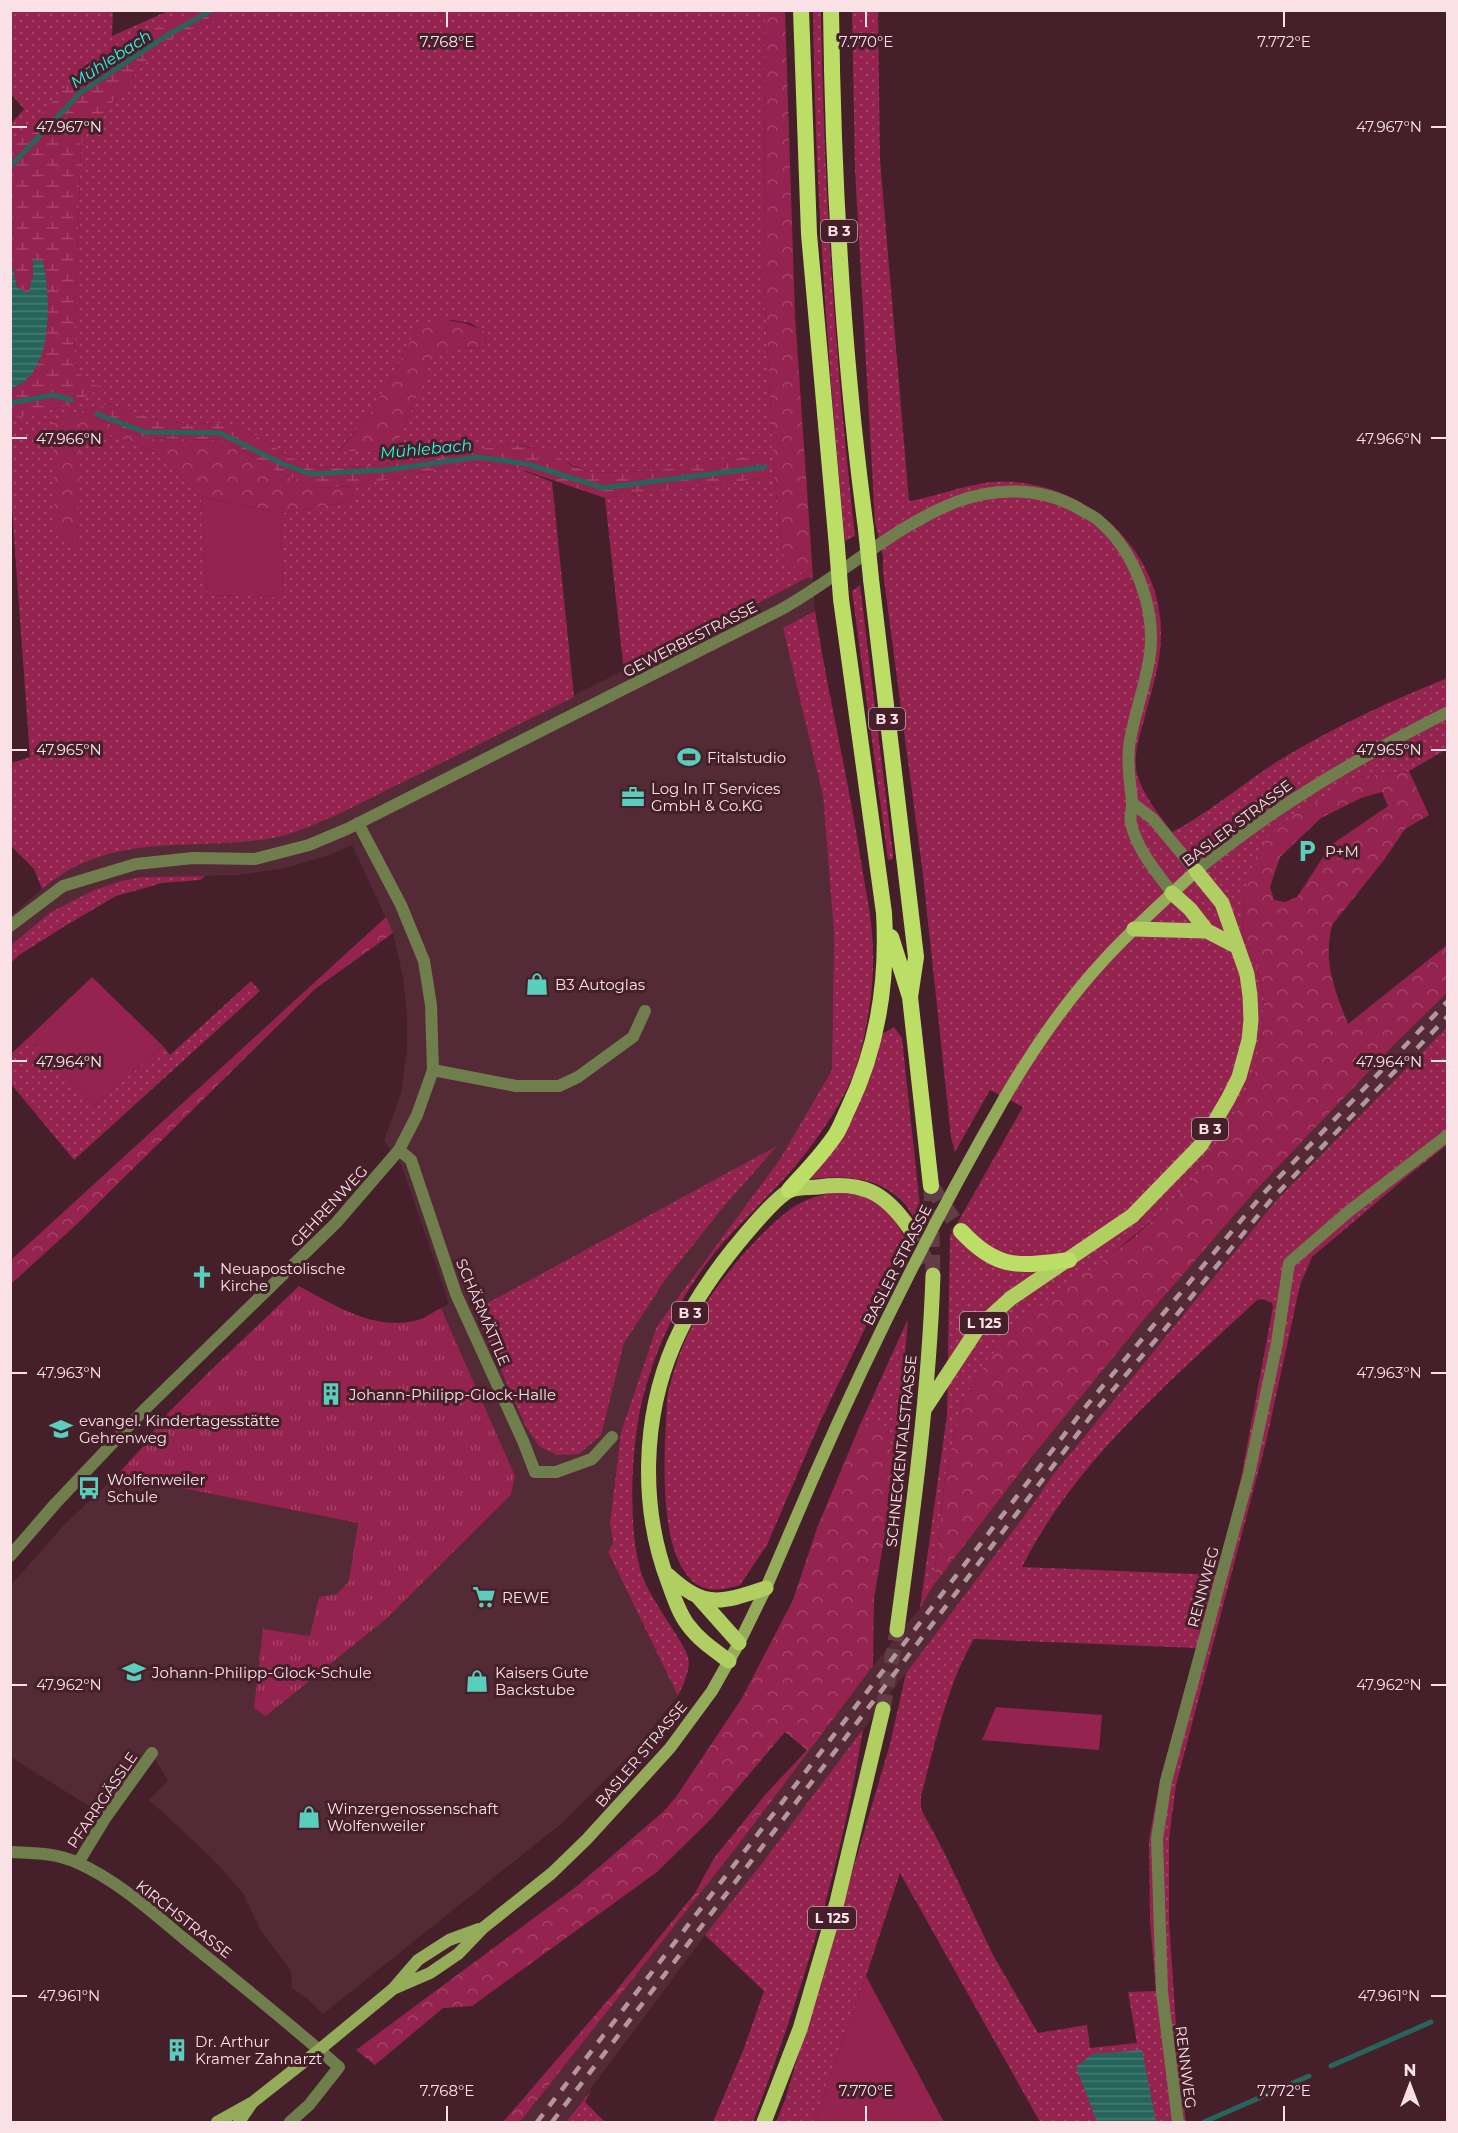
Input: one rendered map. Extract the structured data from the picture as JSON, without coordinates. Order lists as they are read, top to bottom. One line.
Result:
{"streets":{"highway":["B 3"],"main road":["BASLER STRASSE","L 125","SCHNECKENTALSTRASSE"],"street":["GEWERBESTRASSE","GEHRENWEG","SCHÄRMÄTTLE","RENNWEG","PFARRGÄSSLE","KIRCHSTRASSE"]},"crossings":[["B 3","BASLER STRASSE"],["B 3","L 125"],["GEWERBESTRASSE","BASLER STRASSE"],["GEWERBESTRASSE","GEHRENWEG"],["BASLER STRASSE","KIRCHSTRASSE"],["GEHRENWEG","SCHÄRMÄTTLE"],["L 125","SCHNECKENTALSTRASSE"],["PFARRGÄSSLE","KIRCHSTRASSE"]],"water":["Mühlebach"],"places":{"sports":["Fitalstudio"],"office":["Log In IT Services GmbH & Co.KG"],"parking":["P+M"],"shop":["B3 Autoglas","Kaisers Gute Backstube","Winzergenossenschaft Wolfenweiler"],"church":["Neuapostolische Kirche"],"building":["Johann-Philipp-Glock-Halle","Dr. Arthur Kramer Zahnarzt"],"school or university":["evangel. Kindertagesstätte Gehrenweg","Johann-Philipp-Glock-Schule"],"bus stop":["Wolfenweiler Schule"],"supermarket":["REWE"]},"north":"top","coordinates":["7.768°E","7.770°E","7.772°E","47.967°N","47.966°N","47.965°N","47.964°N","47.963°N","47.962°N","47.961°N"]}
